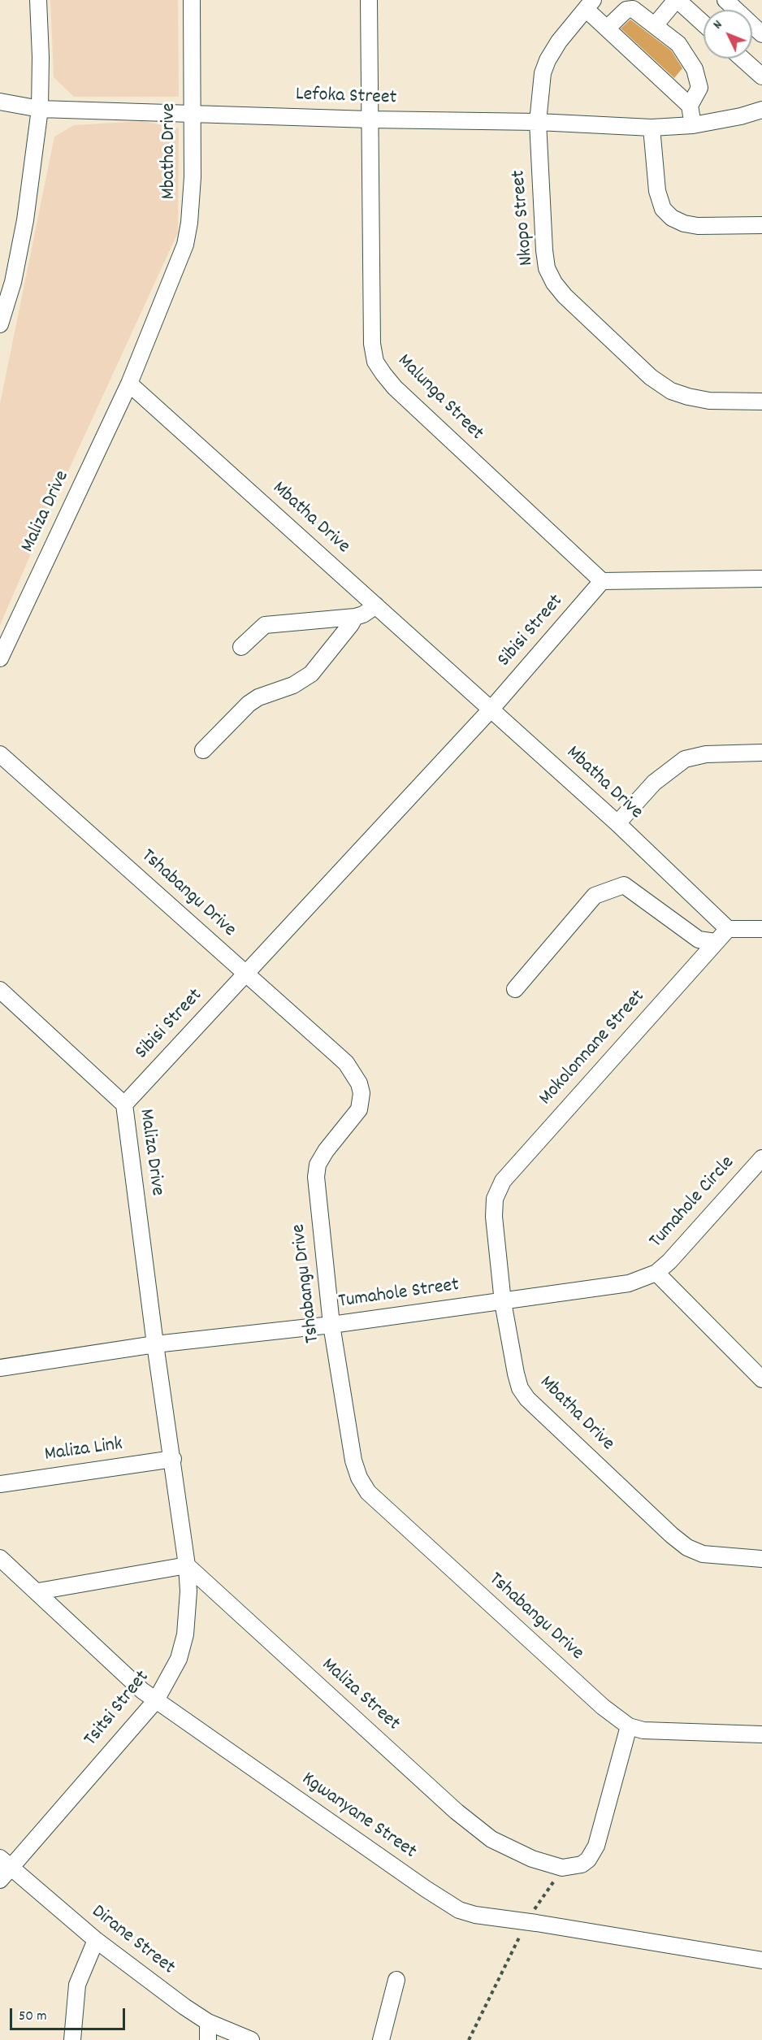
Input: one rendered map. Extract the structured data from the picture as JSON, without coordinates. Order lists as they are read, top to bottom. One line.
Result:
{"streets":{"street":["Lefoka Street","Mbatha Drive","Nkopo Street","Malunga Street","Maliza Drive","Sibisi Street","Tshabangu Drive","Mokolonnane Street","Tumahole Circle","Tumahole Street","Maliza Link","Maliza Street","Tsitsi Street","Kgwanyane Street","Dirane Street"]},"crossings":[["Lefoka Street","Mbatha Drive"],["Lefoka Street","Nkopo Street"],["Lefoka Street","Malunga Street"],["Mbatha Drive","Maliza Drive"],["Mbatha Drive","Sibisi Street"],["Mbatha Drive","Mokolonnane Street"],["Mbatha Drive","Tumahole Street"],["Malunga Street","Sibisi Street"],["Maliza Drive","Sibisi Street"],["Maliza Drive","Tumahole Street"],["Sibisi Street","Tshabangu Drive"],["Tshabangu Drive","Tumahole Street"],["Tumahole Circle","Tumahole Street"],["Maliza Street","Tsitsi Street"],["Tsitsi Street","Kgwanyane Street"],["Tsitsi Street","Dirane Street"]],"scale_bar":"50 m","north":"top left"}
